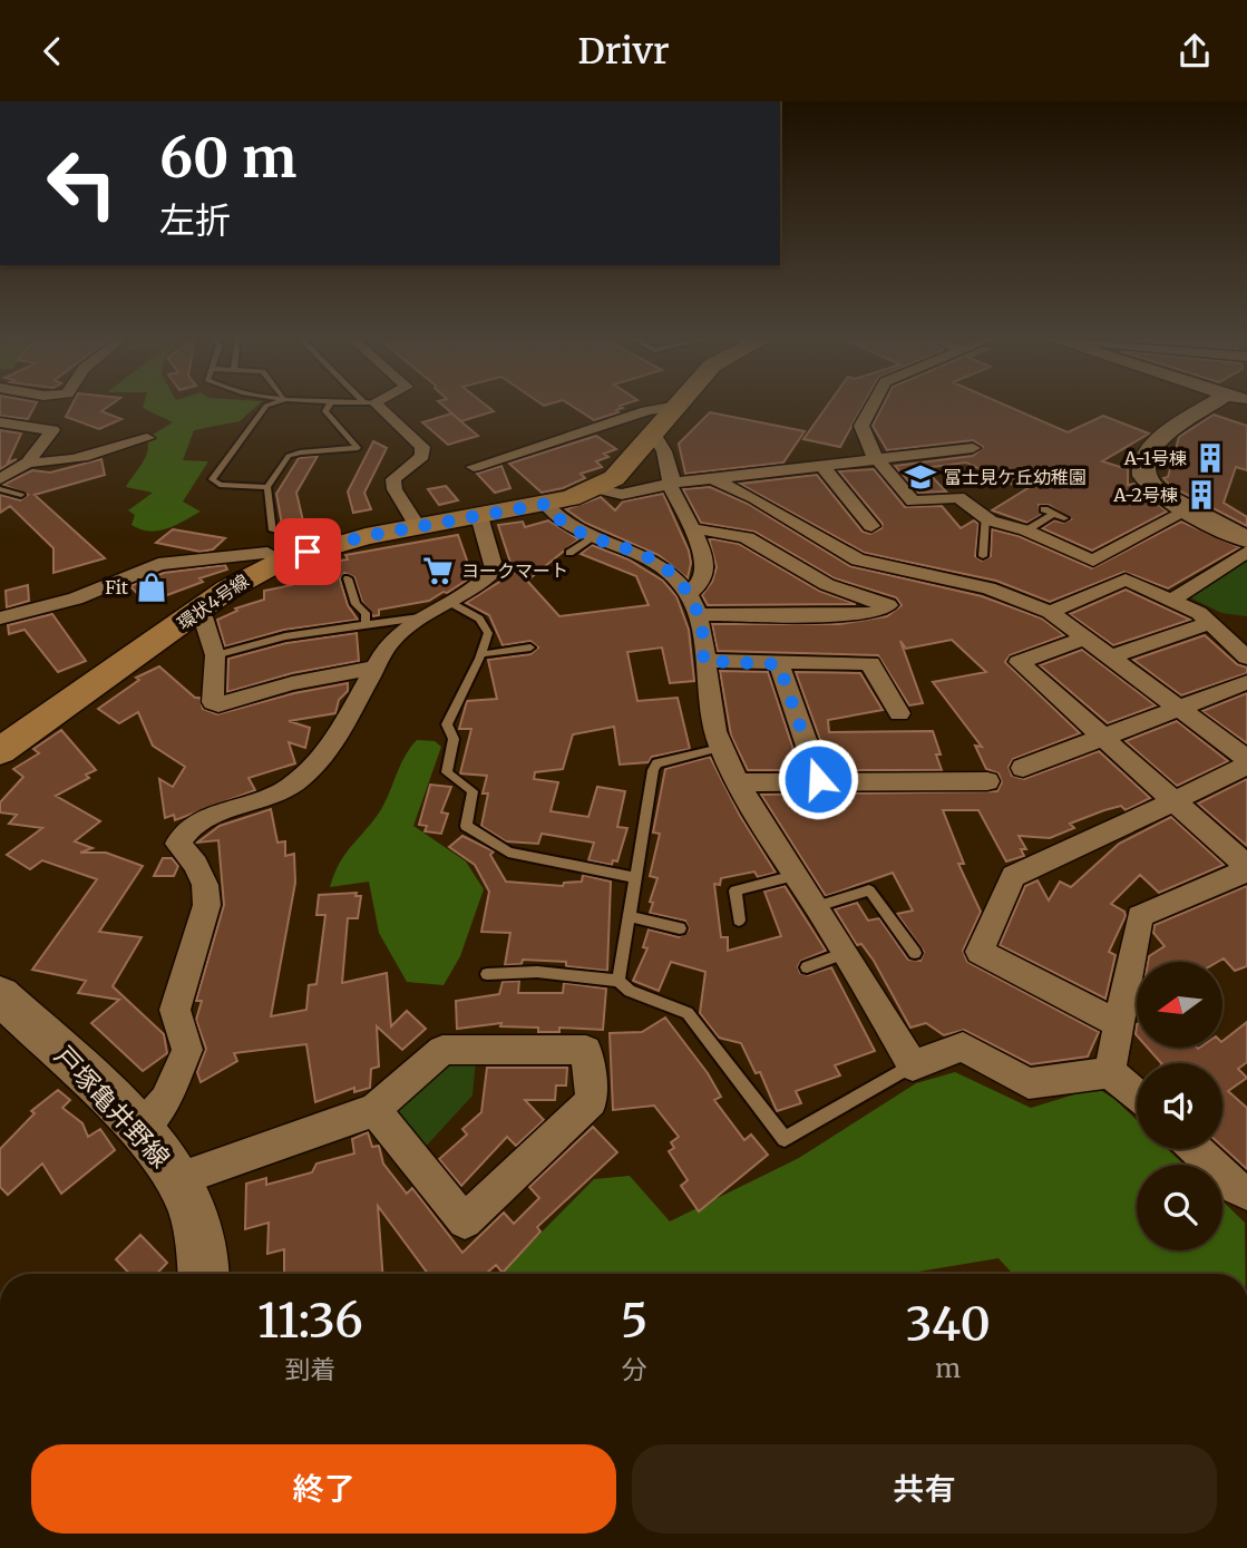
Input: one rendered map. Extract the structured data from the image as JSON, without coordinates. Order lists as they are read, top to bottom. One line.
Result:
{"streets":{"main road":["環状4号線"],"street":["戸塚亀井野線"]},"places":{"building":["A-1号棟","A-2号棟"],"school or university":["富士見ケ丘幼稚園"],"supermarket":["ヨークマート"],"shop":["Fit"]},"north":"left","page":{"header":"Drivr","turn":["60 m","左折"],"eta":["11:36","到着","5","分","340","m"],"buttons":["終了","共有"]}}
